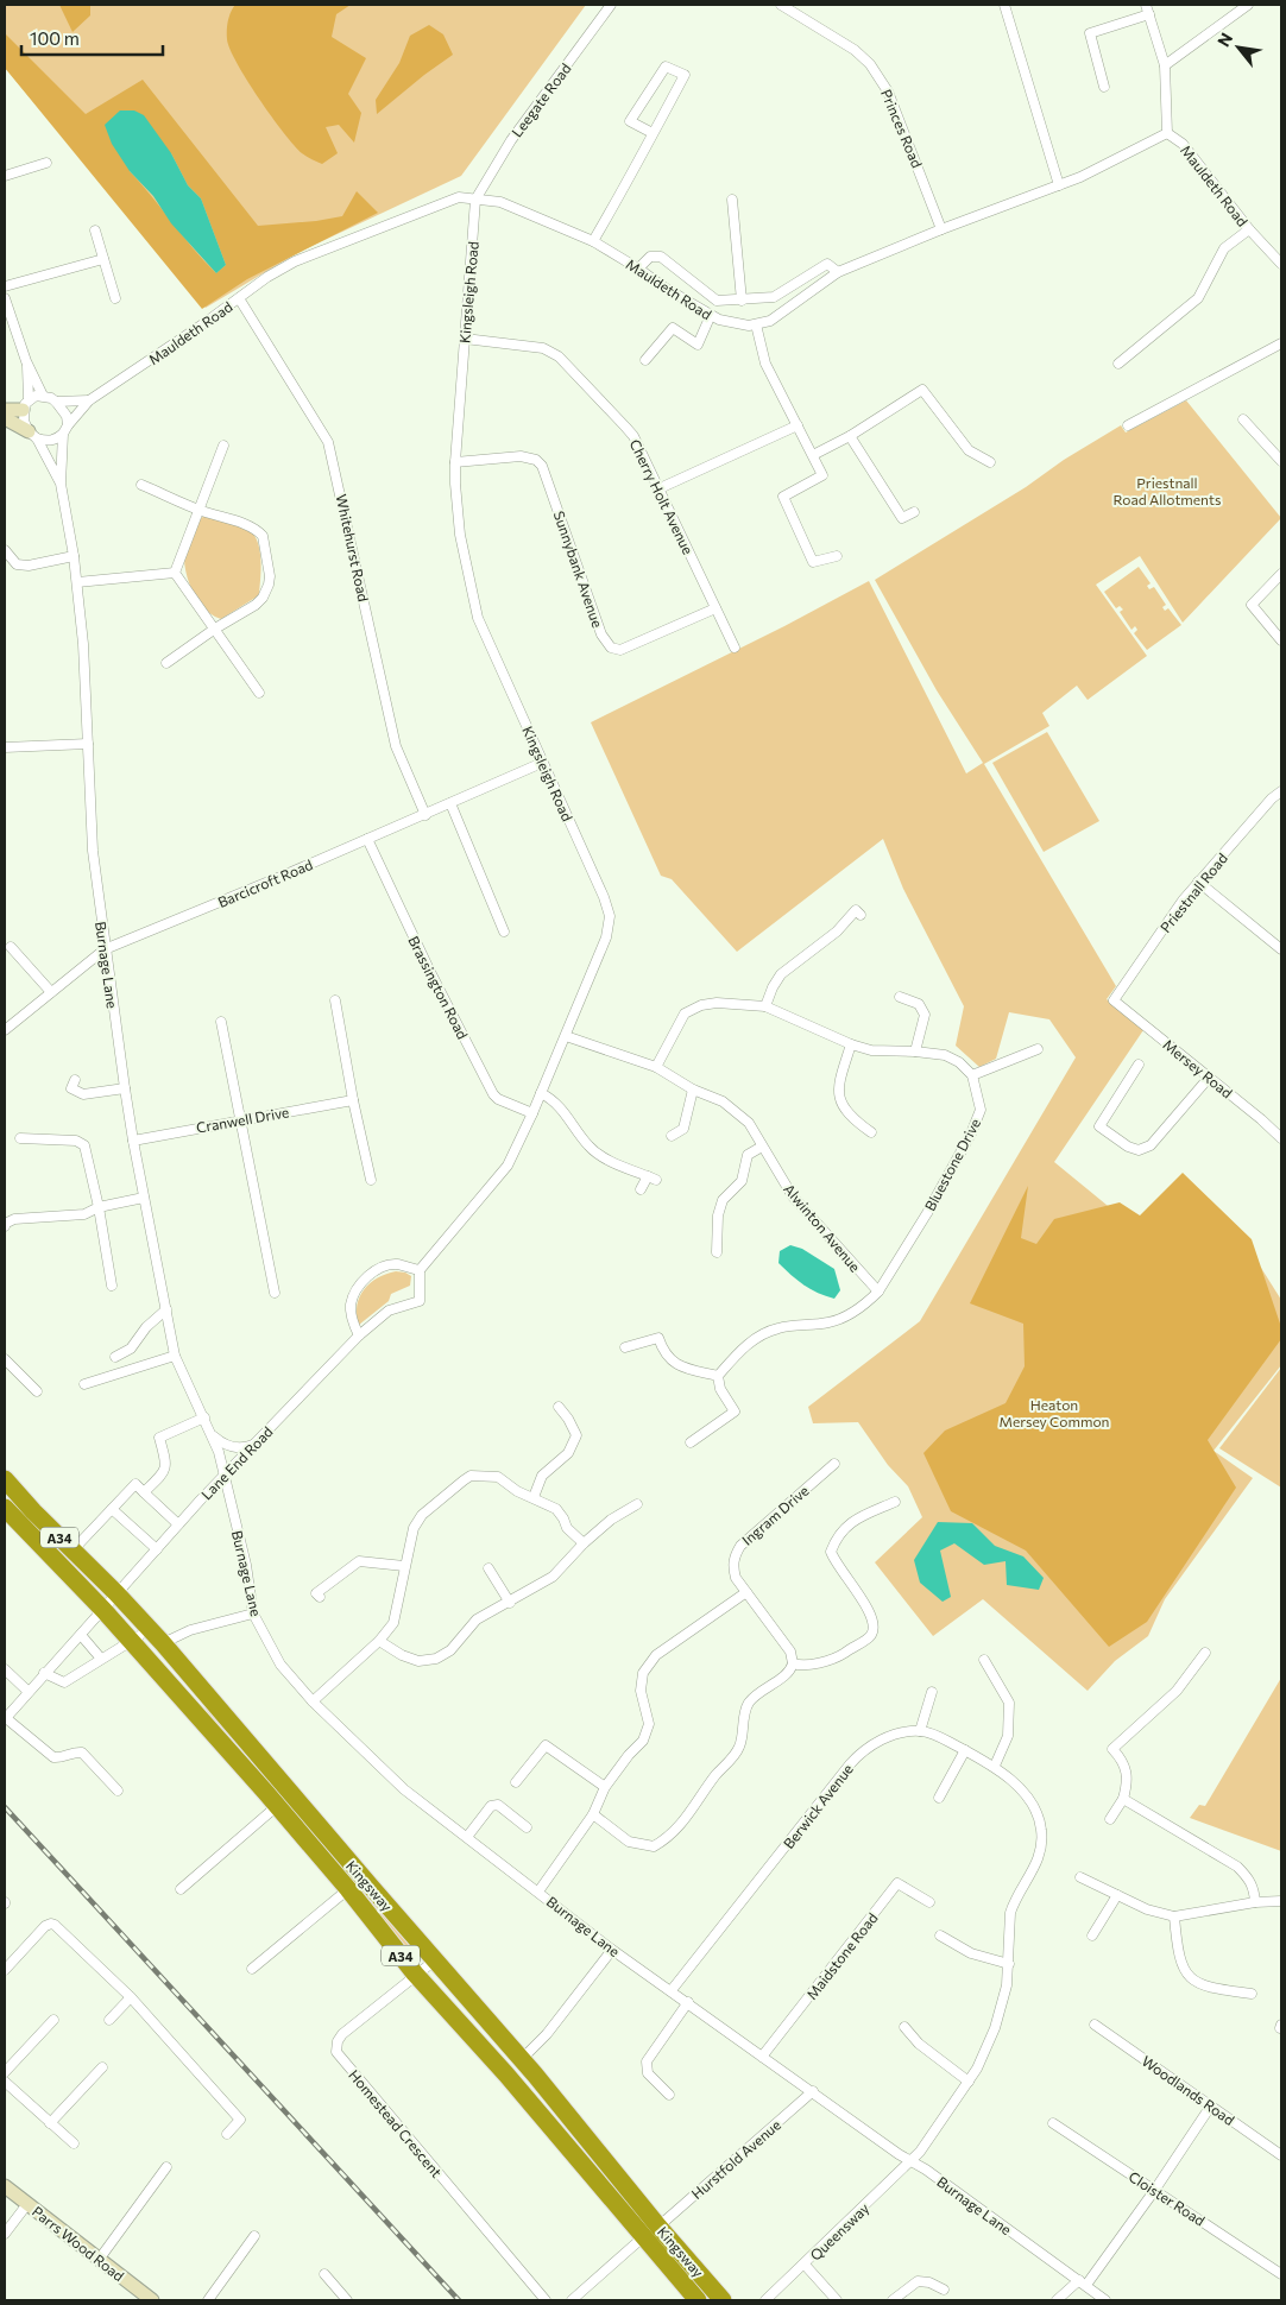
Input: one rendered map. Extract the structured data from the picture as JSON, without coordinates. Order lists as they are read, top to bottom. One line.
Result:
{"streets":{"highway":["A34","Kingsway"],"street":["Leegate Road","Princes Road","Mauldeth Road","Kingsleigh Road","Cherry Holt Avenue","Whitehurst Road","Sunnybank Avenue","Barcicroft Road","Priestnall Road","Burnage Lane","Brassington Road","Mersey Road","Cranwell Drive","Bluestone Drive","Alwinton Avenue","Lane End Road","Ingram Drive","Berwick Avenue","Maidstone Road","Woodlands Road","Homestead Crescent","Hurstfold Avenue","Cloister Road","Queensway","Parrs Wood Road"]},"crossings":[["Leegate Road","Mauldeth Road"],["Leegate Road","Kingsleigh Road"],["Princes Road","Mauldeth Road"],["Mauldeth Road","Kingsleigh Road"],["Mauldeth Road","Whitehurst Road"],["Mauldeth Road","Burnage Lane"],["Kingsleigh Road","Cherry Holt Avenue"],["Kingsleigh Road","Sunnybank Avenue"],["Kingsleigh Road","Barcicroft Road"],["Kingsleigh Road","Brassington Road"],["Kingsleigh Road","Alwinton Avenue"],["Kingsleigh Road","Lane End Road"],["Cherry Holt Avenue","Sunnybank Avenue"],["Whitehurst Road","Barcicroft Road"],["Barcicroft Road","Burnage Lane"],["Barcicroft Road","Brassington Road"],["Priestnall Road","Mersey Road"],["Burnage Lane","Cranwell Drive"],["Burnage Lane","Lane End Road"],["Burnage Lane","Berwick Avenue"],["Burnage Lane","Maidstone Road"],["Burnage Lane","Hurstfold Avenue"],["Burnage Lane","Queensway"],["Bluestone Drive","Alwinton Avenue"],["Lane End Road","Kingsway"],["Berwick Avenue","Queensway"],["Kingsway","Homestead Crescent"],["Kingsway","Hurstfold Avenue"]],"parks":["Priestnall Road Allotments","Heaton Mersey Common"],"scale_bar":"100 m","north":"top left"}
